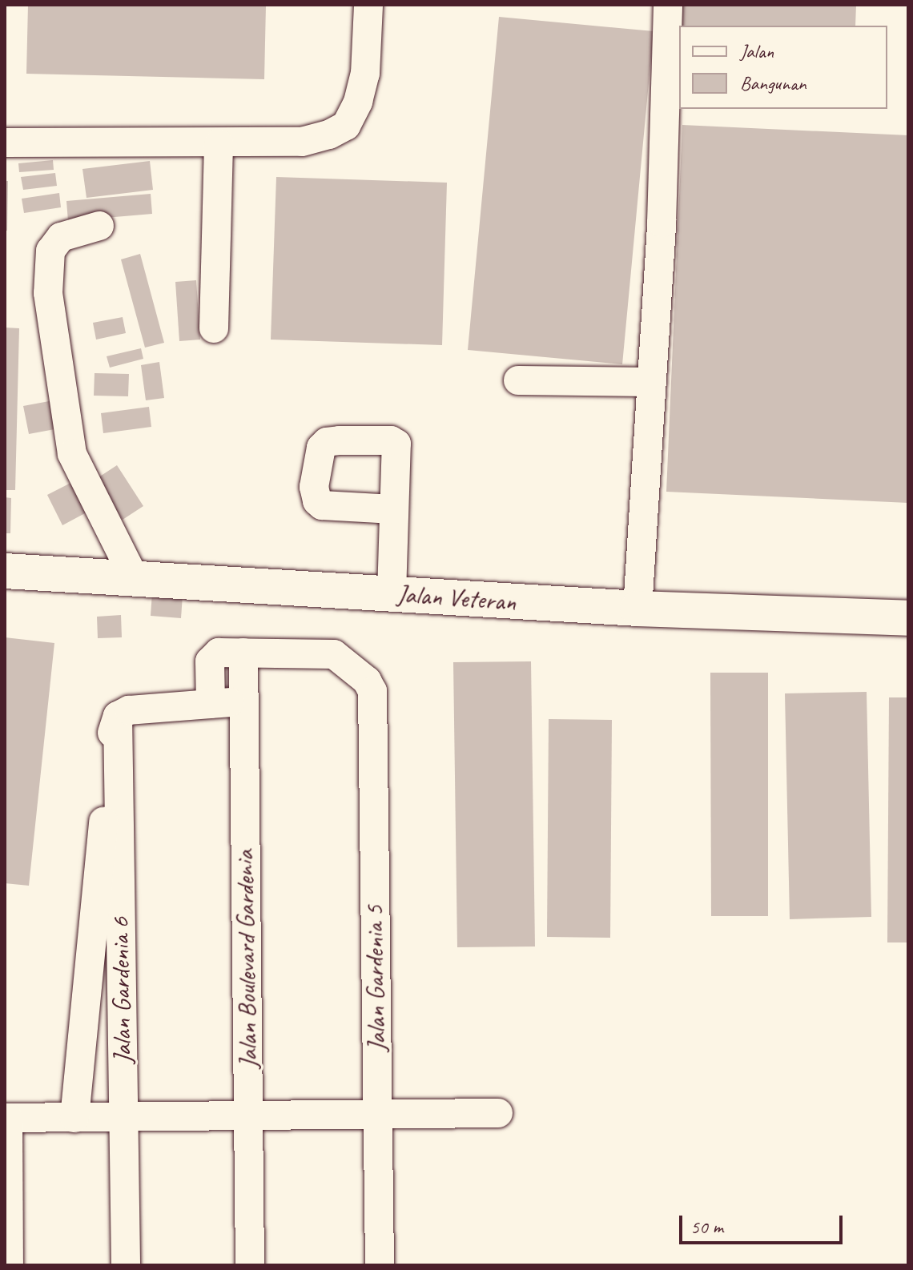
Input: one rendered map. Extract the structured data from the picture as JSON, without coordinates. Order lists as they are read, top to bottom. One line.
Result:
{"streets":{"main road":["Jalan Veteran"],"street":["Jalan Boulevard Gardenia","Jalan Gardenia 5","Jalan Gardenia 6"]},"crossings":[["Jalan Boulevard Gardenia","Jalan Gardenia 5"]],"legend":["Jalan","Bangunan"],"scale_bar":"50 m"}
